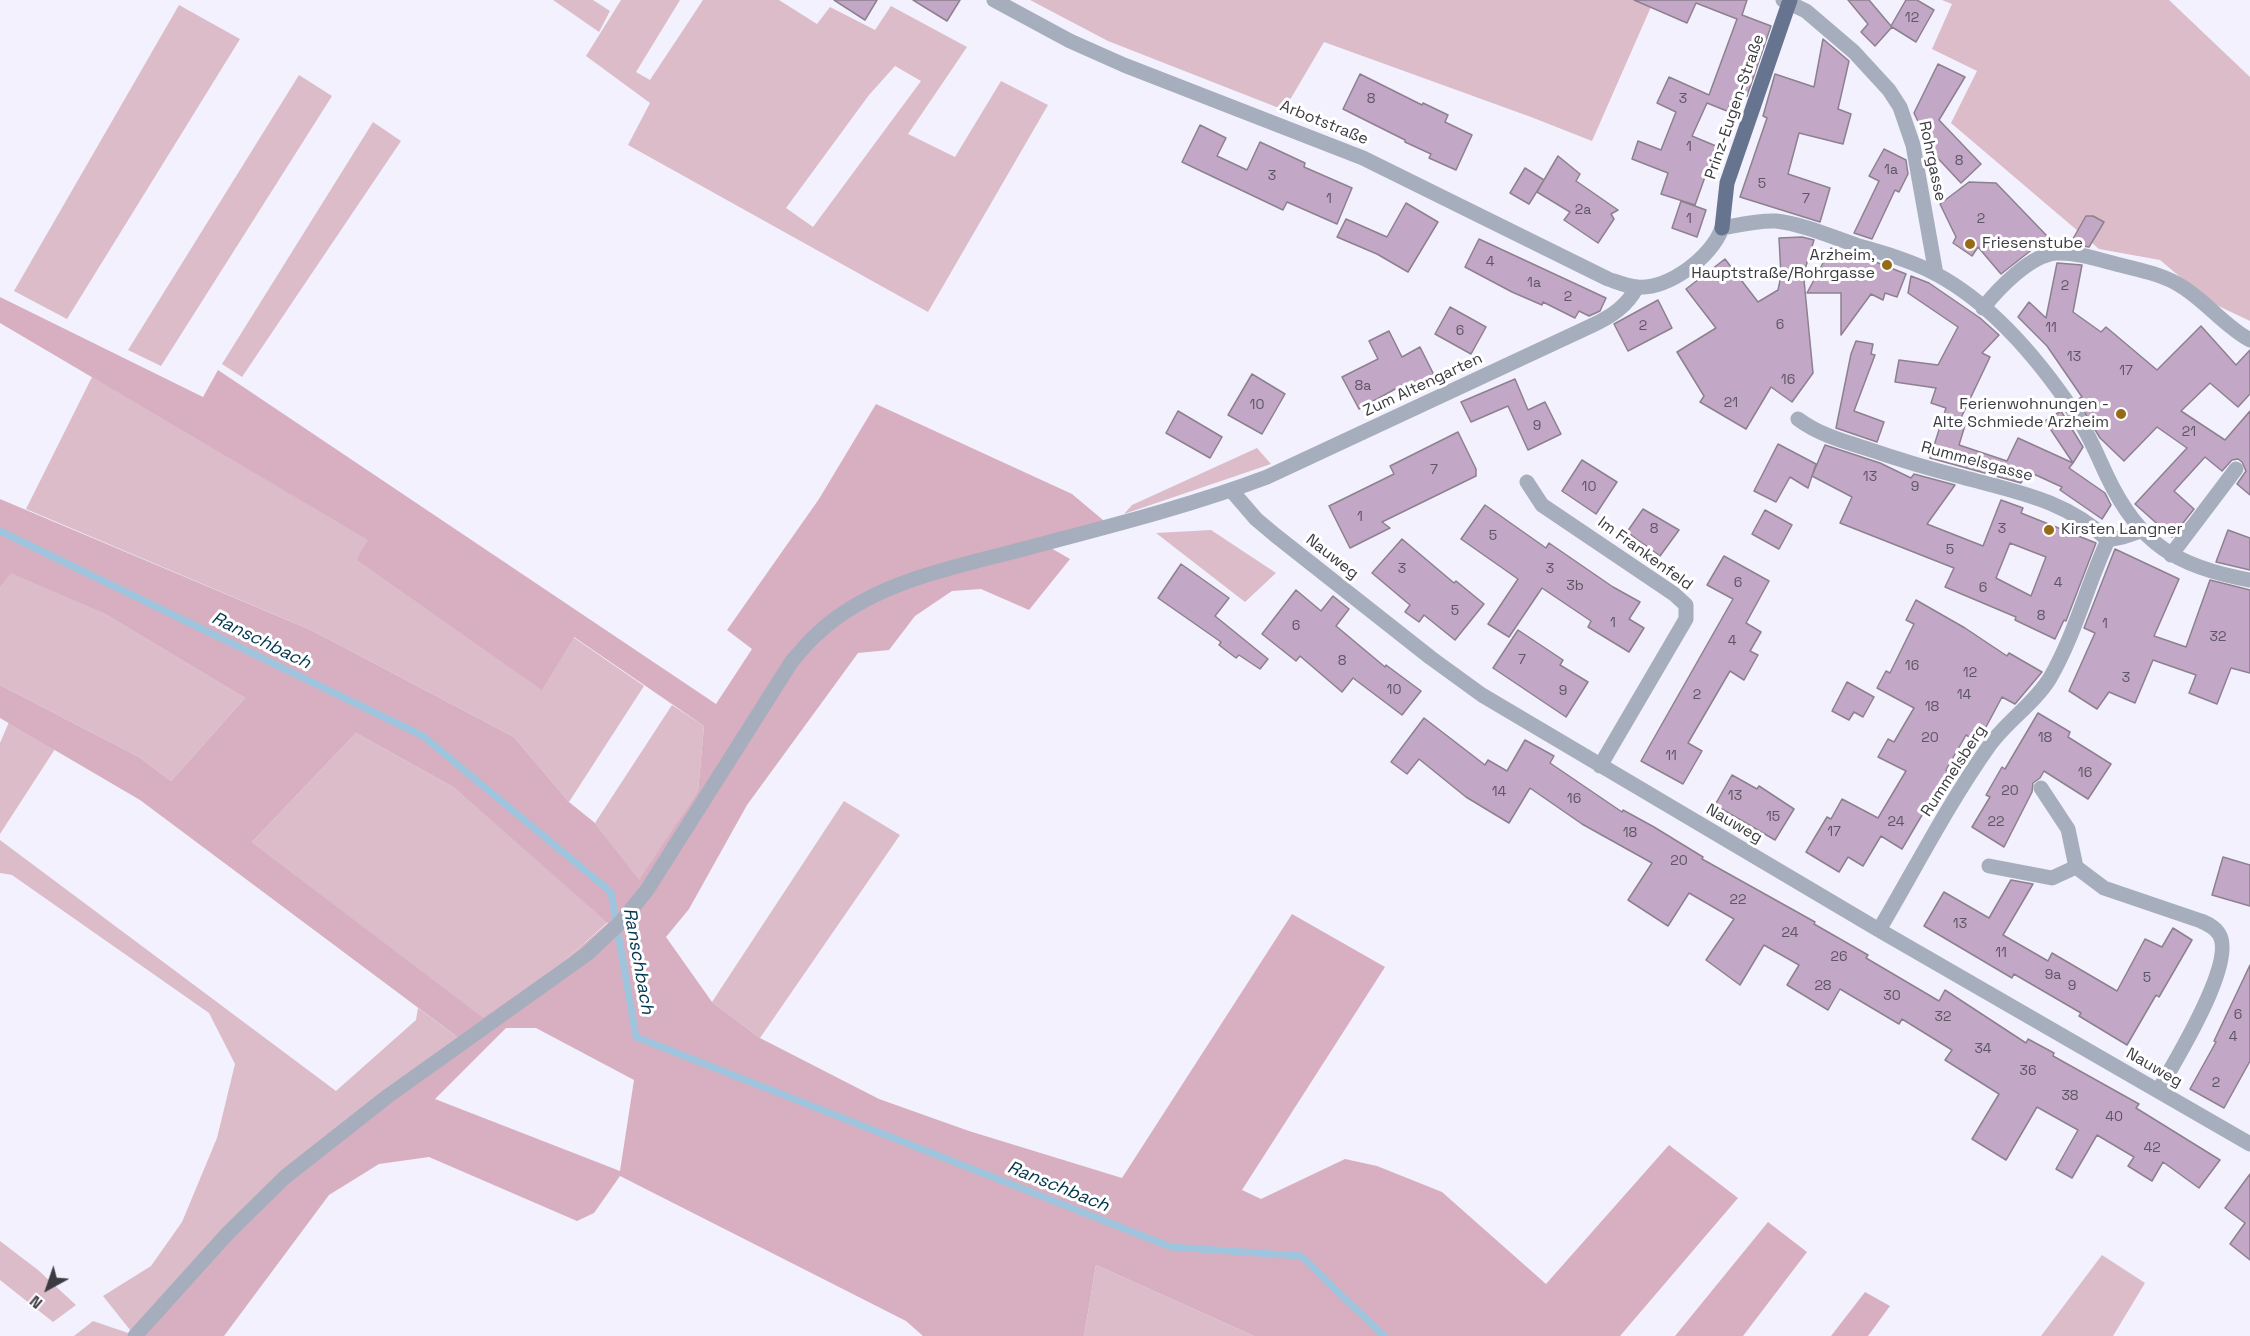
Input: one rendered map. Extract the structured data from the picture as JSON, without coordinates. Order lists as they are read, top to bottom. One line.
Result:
{"streets":{"main road":["Prinz-Eugen-Straße"],"street":["Arbotstraße","Rohrgasse","Zum Altengarten","Rummelsgasse","Im Frankenfeld","Nauweg","Rummelsberg"]},"crossings":[["Prinz-Eugen-Straße","Rohrgasse"],["Arbotstraße","Zum Altengarten"],["Zum Altengarten","Nauweg"],["Rummelsgasse","Rummelsberg"],["Im Frankenfeld","Nauweg"],["Nauweg","Rummelsberg"]],"water":["Ranschbach"],"places":["Friesenstube","Arzheim, Hauptstraße/Rohrgasse","Ferienwohnungen - Alte Schmiede Arzheim","Kirsten Langner"],"house_numbers":["12","8","3","1","8","1a","3","5","1","7","2a","1","2","4","1a","2","2","6","2","11","6","13","17","16","8a","21","10","9","21","7","13","10","9","1","8","3","5","5","3","3","6","4","3b","6","5","8","1","1","6","32","4","7","8","16","12","3","10","9","2","14","18","20","18","11","16","20","14","13","16","15","24","22","17","18","20","22","13","24","11","26","9a","5","28","9","30","6","32","4","34","36","2","38","40","42"],"north":"bottom left"}
